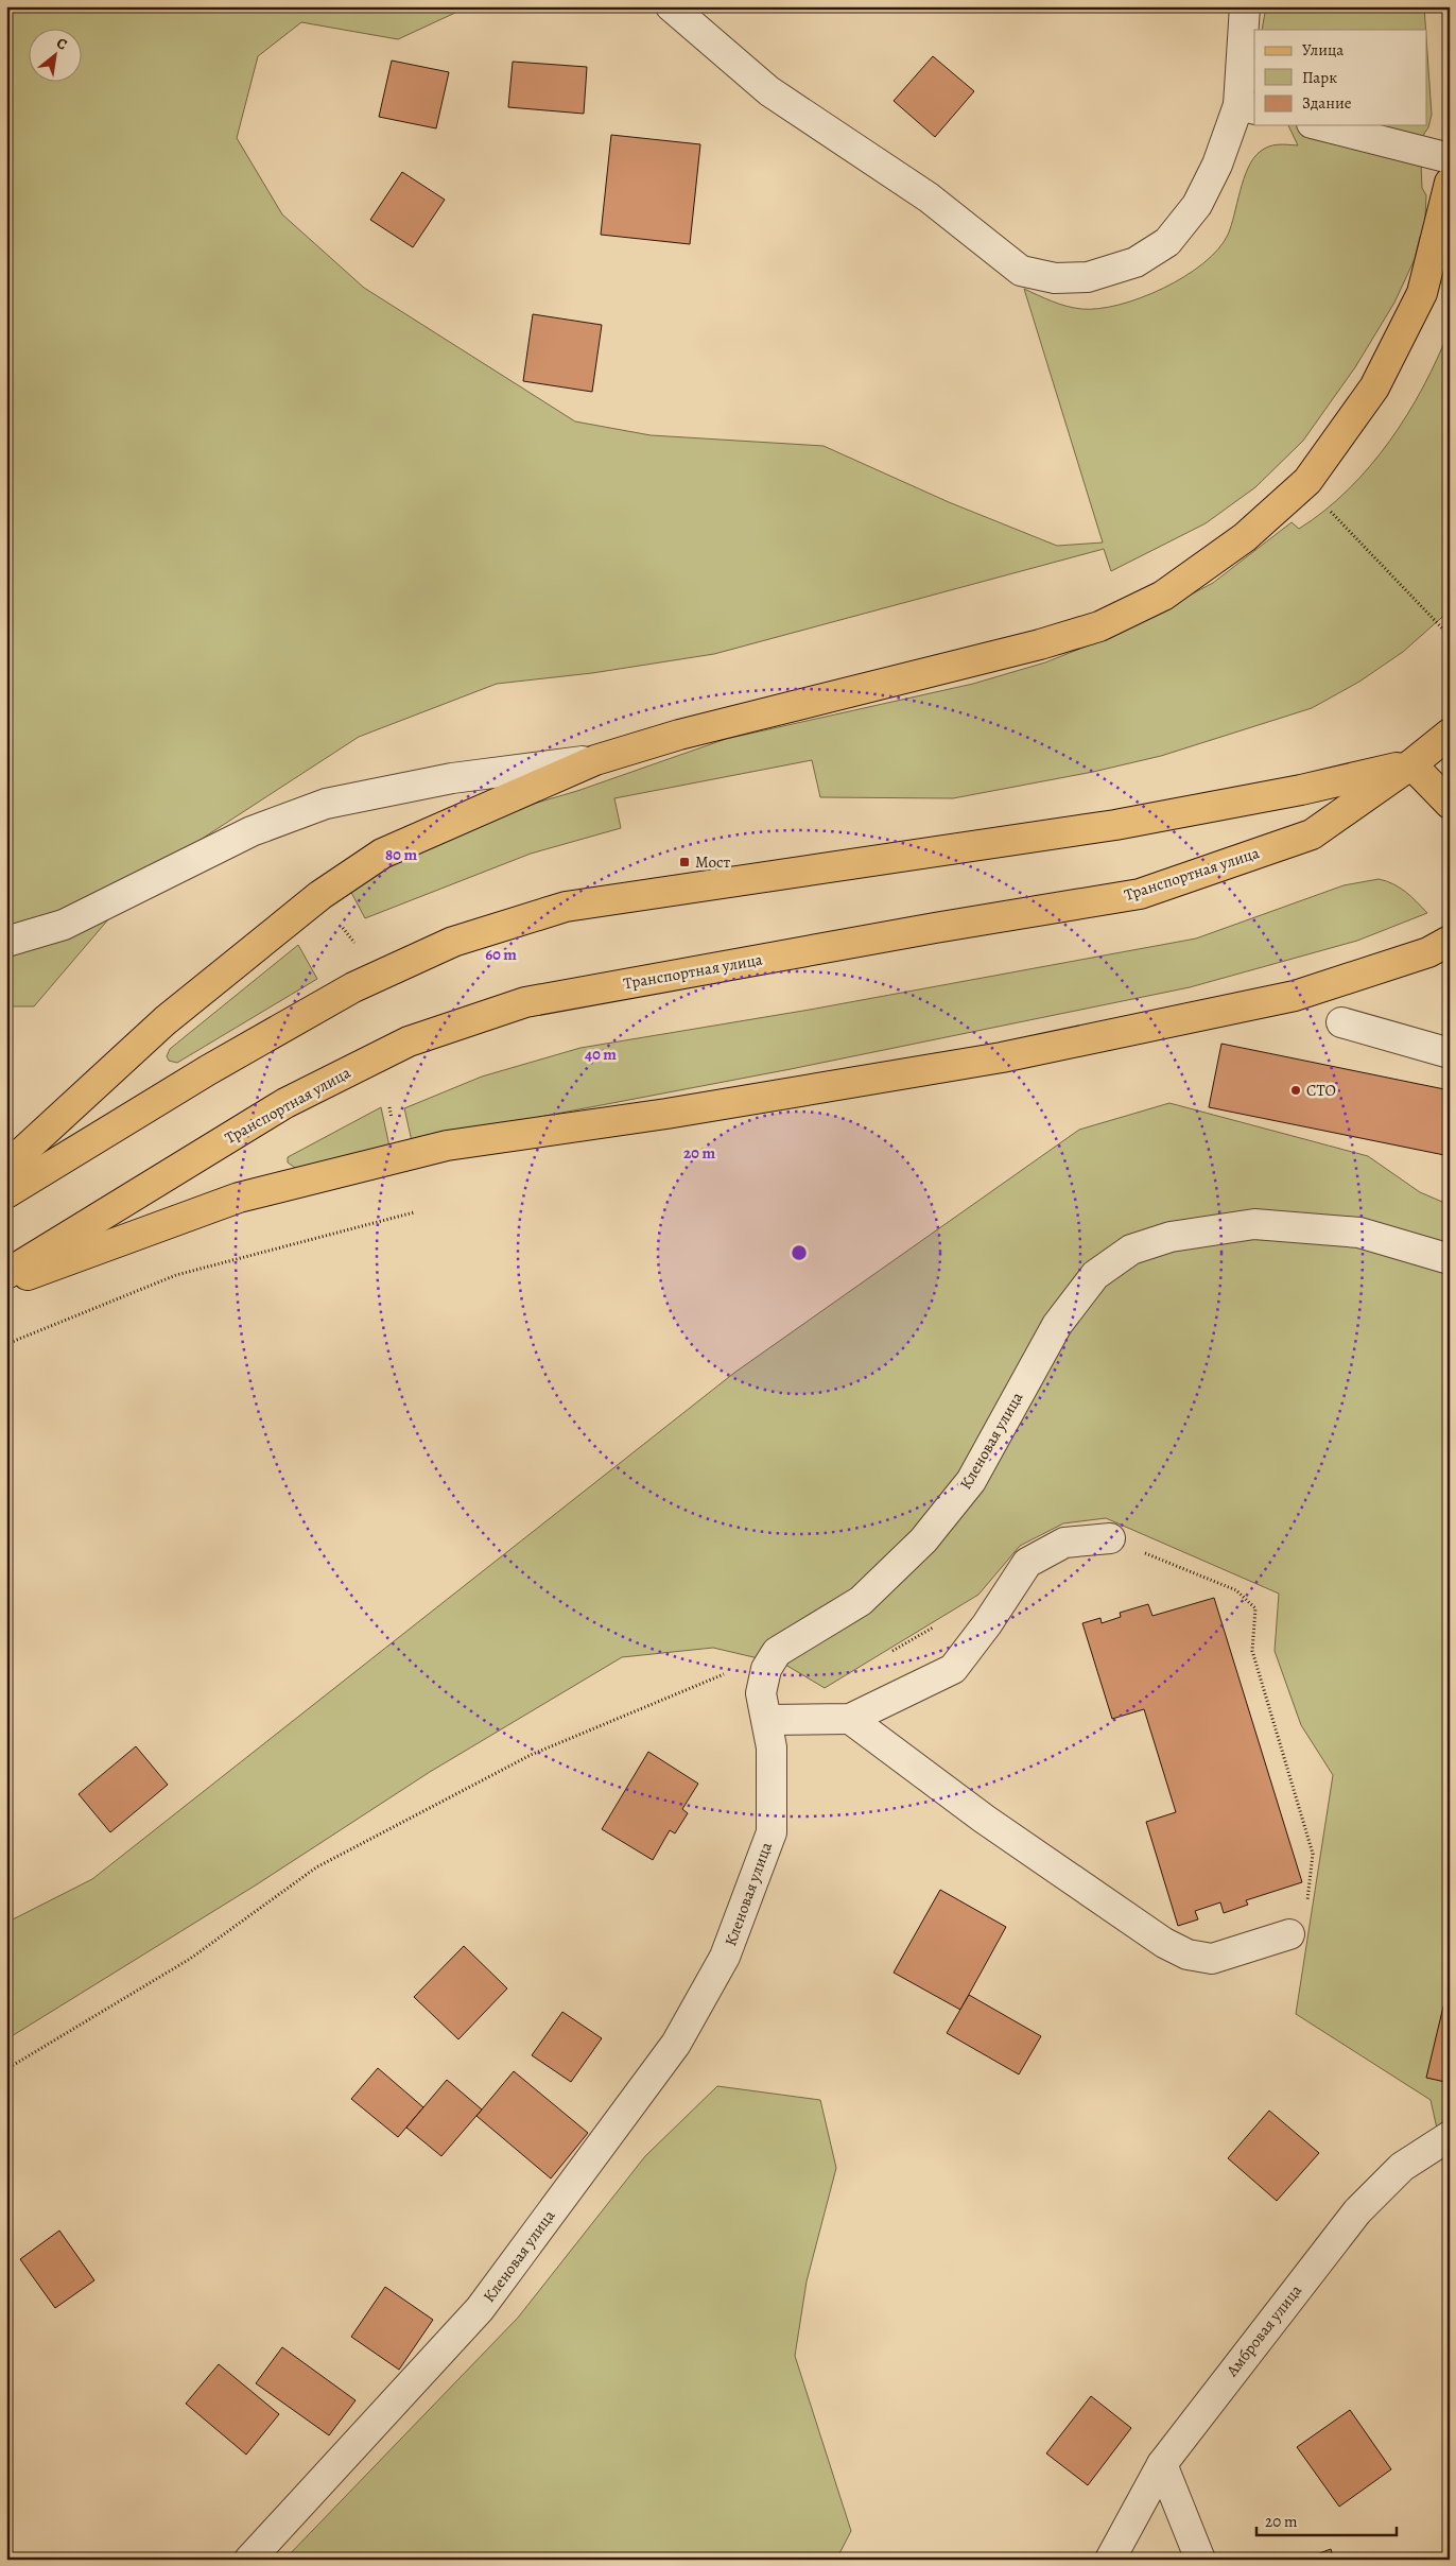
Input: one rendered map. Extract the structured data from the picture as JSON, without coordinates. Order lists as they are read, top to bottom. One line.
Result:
{"streets":{"main road":["Транспортная улица"],"street":["Кленовая улица","Амбровая улица"]},"places":{"transit":["Мост"],"other":["СТО"]},"legend":["Улица","Парк","Здание"],"scale_bar":"20 m","north":"top right","rings":["80 m","60 m","40 m","20 m"]}
